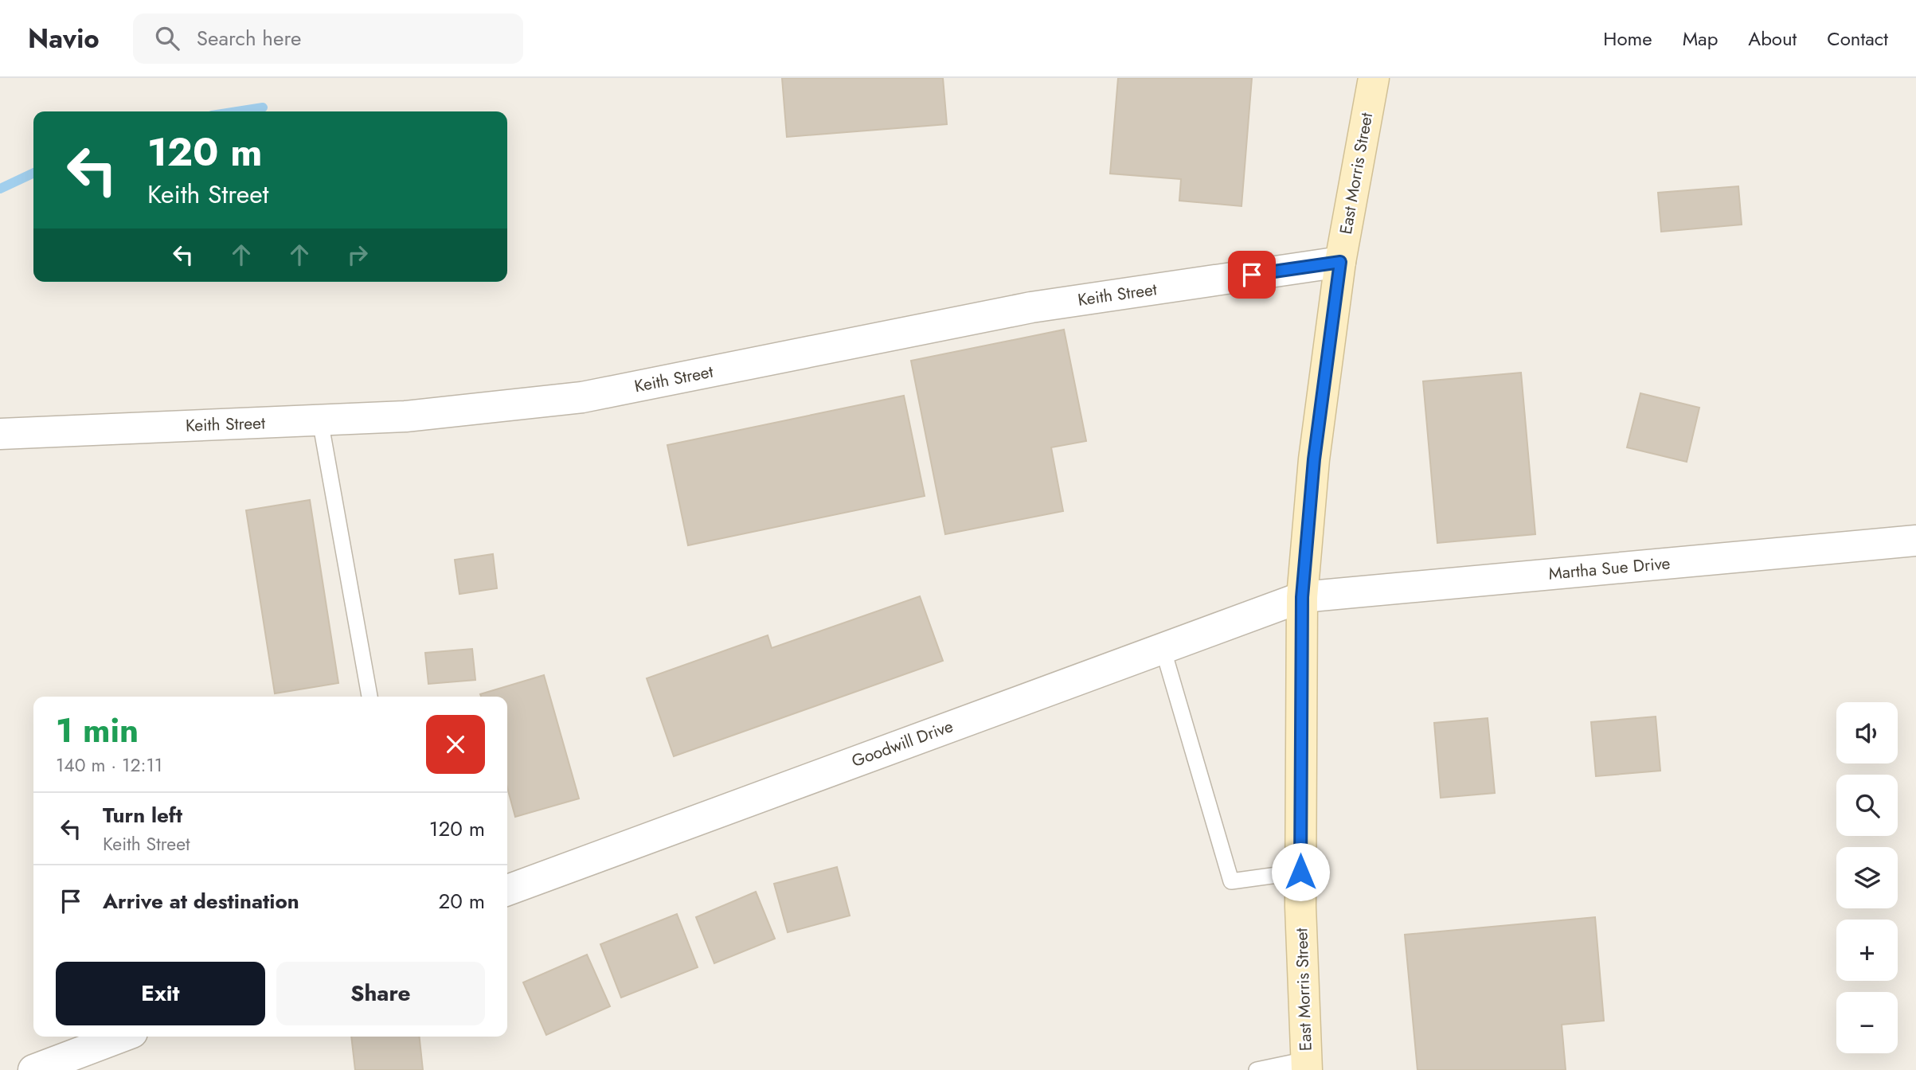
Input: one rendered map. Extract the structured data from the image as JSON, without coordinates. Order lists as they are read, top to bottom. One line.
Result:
{"streets":{"main road":["East Morris Street"],"street":["Keith Street","Martha Sue Drive","Goodwill Drive"]},"crossings":[["East Morris Street","Keith Street"],["East Morris Street","Martha Sue Drive"],["East Morris Street","Goodwill Drive"],["Martha Sue Drive","Goodwill Drive"]],"page":{"header":"Navio","search":"Search here","nav":["Home","Map","About","Contact"],"turn":["120 m","Keith Street"],"heading":["1 min","140 m · 12:11"],"map_buttons":["+","−"],"list":[{"name":"Turn left","note":"Keith Street","value":"120 m"},{"name":"Arrive at destination","value":"20 m"}],"buttons":["Exit","Share"]}}
